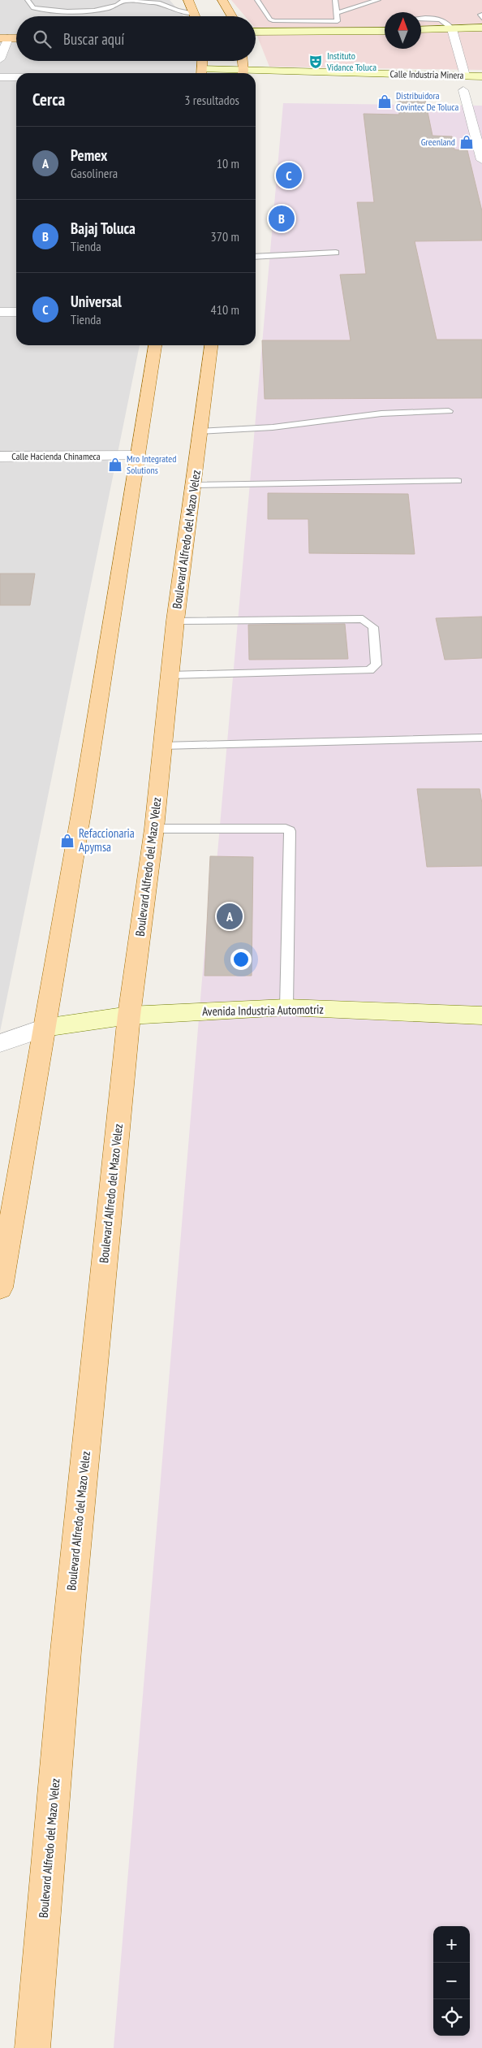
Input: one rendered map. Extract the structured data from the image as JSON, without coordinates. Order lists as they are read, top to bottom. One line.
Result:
{"streets":{"main road":["Calle Industria Minera","Boulevard Alfredo del Mazo Velez","Avenida Industria Automotriz"],"street":["Calle Hacienda Chinameca"]},"crossings":[["Boulevard Alfredo del Mazo Velez","Avenida Industria Automotriz"]],"places":{"theatre":["Instituto Vidance Toluca"],"shop":["Distribuidora Covintec De Toluca","Greenland","Mro Integrated Solutions","Refaccionaria Apymsa"]},"north":"top","page":{"search":"Buscar aquí","heading":["Cerca","3 resultados"],"list":[{"mark":"A","name":"Pemex","note":"Gasolinera","value":"10 m"},{"mark":"B","name":"Bajaj Toluca","note":"Tienda","value":"370 m"},{"mark":"C","name":"Universal","note":"Tienda","value":"410 m"}],"pins":["C","B","A"],"map_buttons":["+","−"]}}
